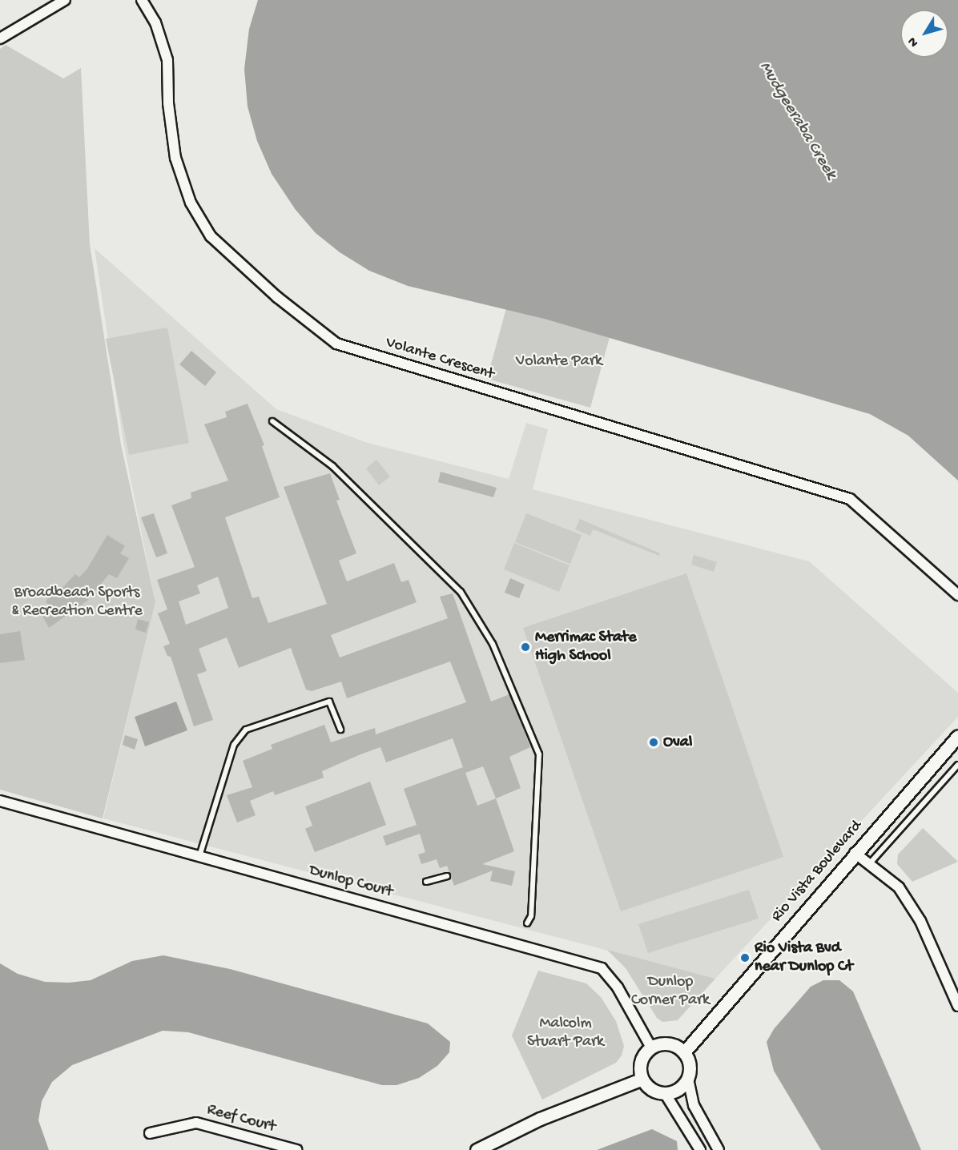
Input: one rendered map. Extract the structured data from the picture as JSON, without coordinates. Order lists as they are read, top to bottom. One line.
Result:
{"streets":{"street":["Volante Crescent","Rio Vista Boulevard","Dunlop Court","Reef Court"]},"crossings":[["Rio Vista Boulevard","Dunlop Court"]],"water":["Mudgeeraba Creek"],"parks":["Volante Park","Broadbeach Sports & Recreation Centre","Dunlop Corner Park","Malcolm Stuart Park"],"places":["Merrimac State High School","Oval","Rio Vista Bvd near Dunlop Ct"],"north":"bottom left"}
